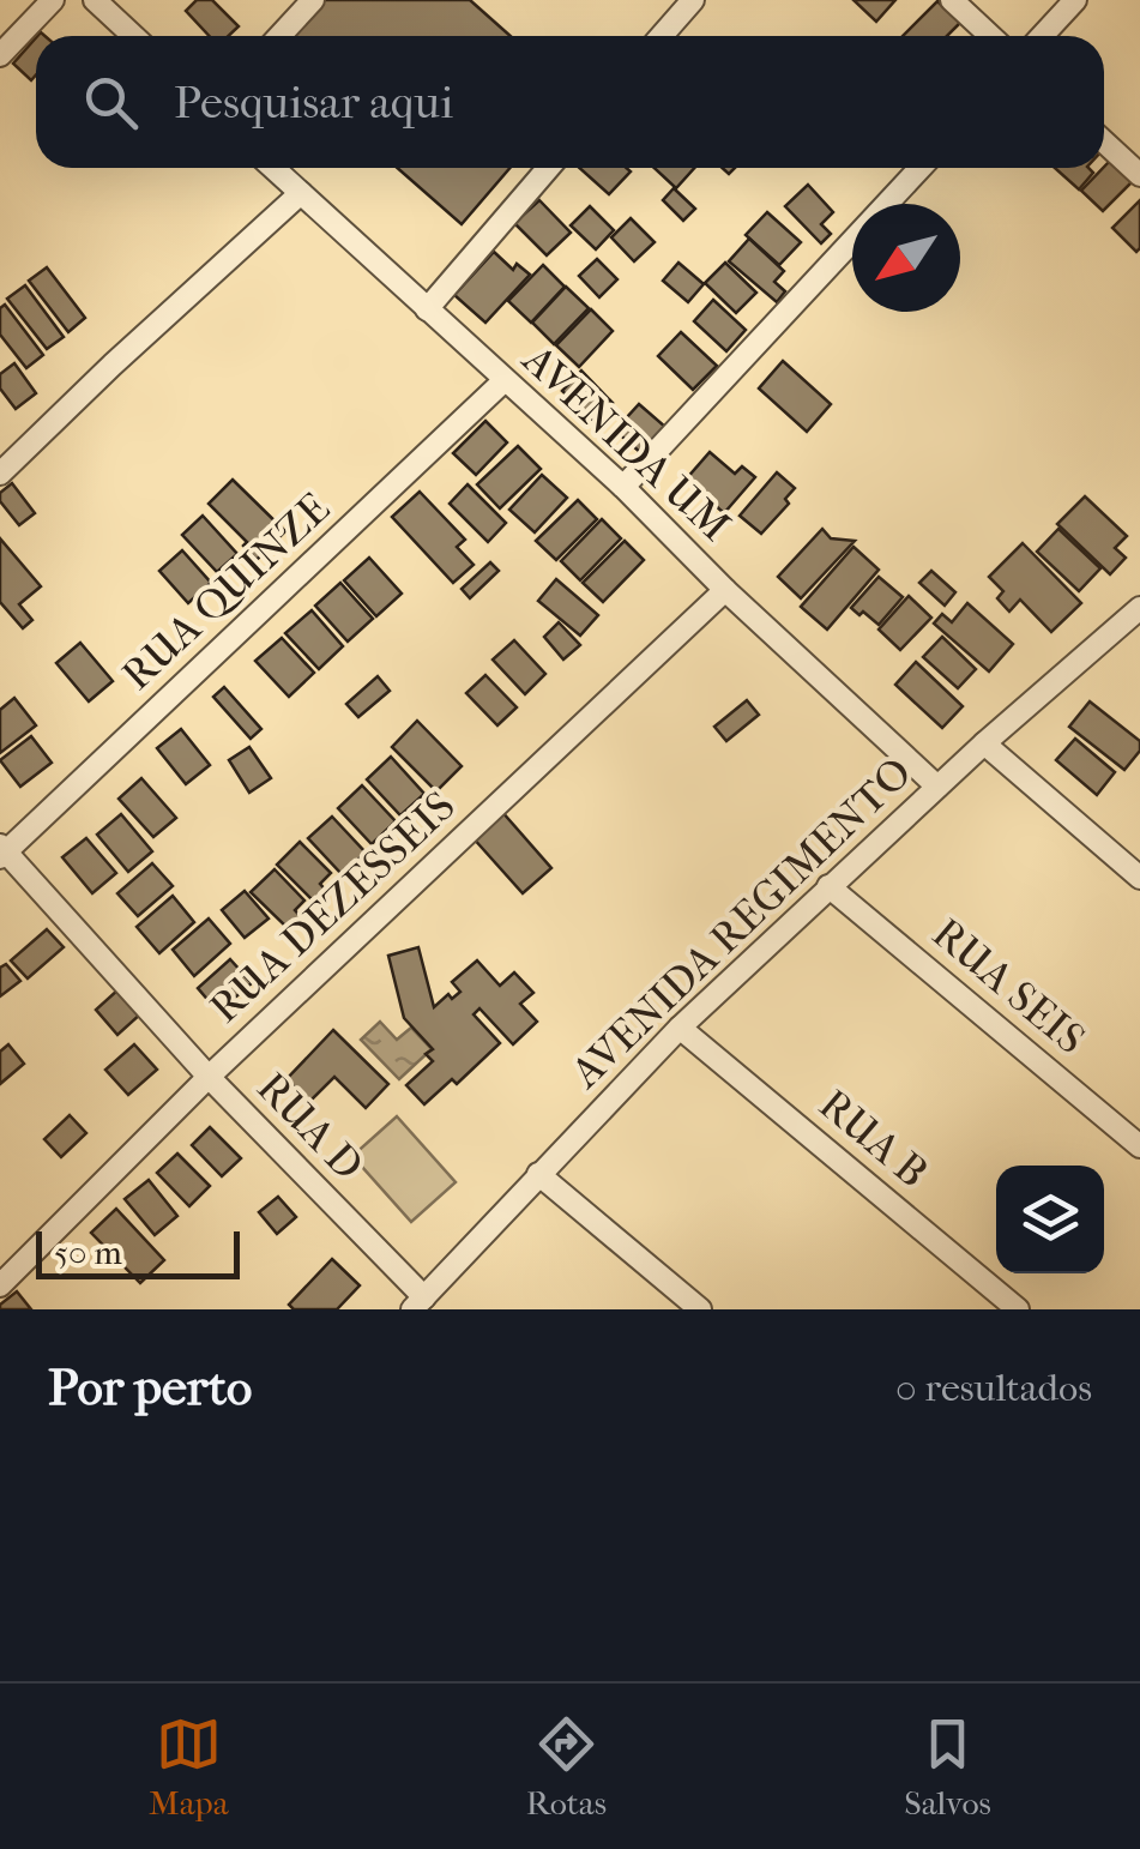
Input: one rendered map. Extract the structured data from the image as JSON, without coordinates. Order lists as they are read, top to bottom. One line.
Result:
{"streets":{"street":["AVENIDA UM","RUA QUINZE","RUA DEZESSEIS","AVENIDA REGIMENTO","RUA SEIS","RUA D","RUA B"]},"crossings":[["AVENIDA UM","RUA QUINZE"],["AVENIDA UM","RUA DEZESSEIS"],["AVENIDA UM","AVENIDA REGIMENTO"],["RUA QUINZE","RUA D"],["RUA DEZESSEIS","RUA D"],["AVENIDA REGIMENTO","RUA SEIS"],["AVENIDA REGIMENTO","RUA D"],["AVENIDA REGIMENTO","RUA B"]],"scale_bar":"50 m","north":"bottom left","page":{"search":"Pesquisar aqui","scale":"50 m","heading":["Por perto","0 resultados"],"nav":["Mapa","Rotas","Salvos"]}}
